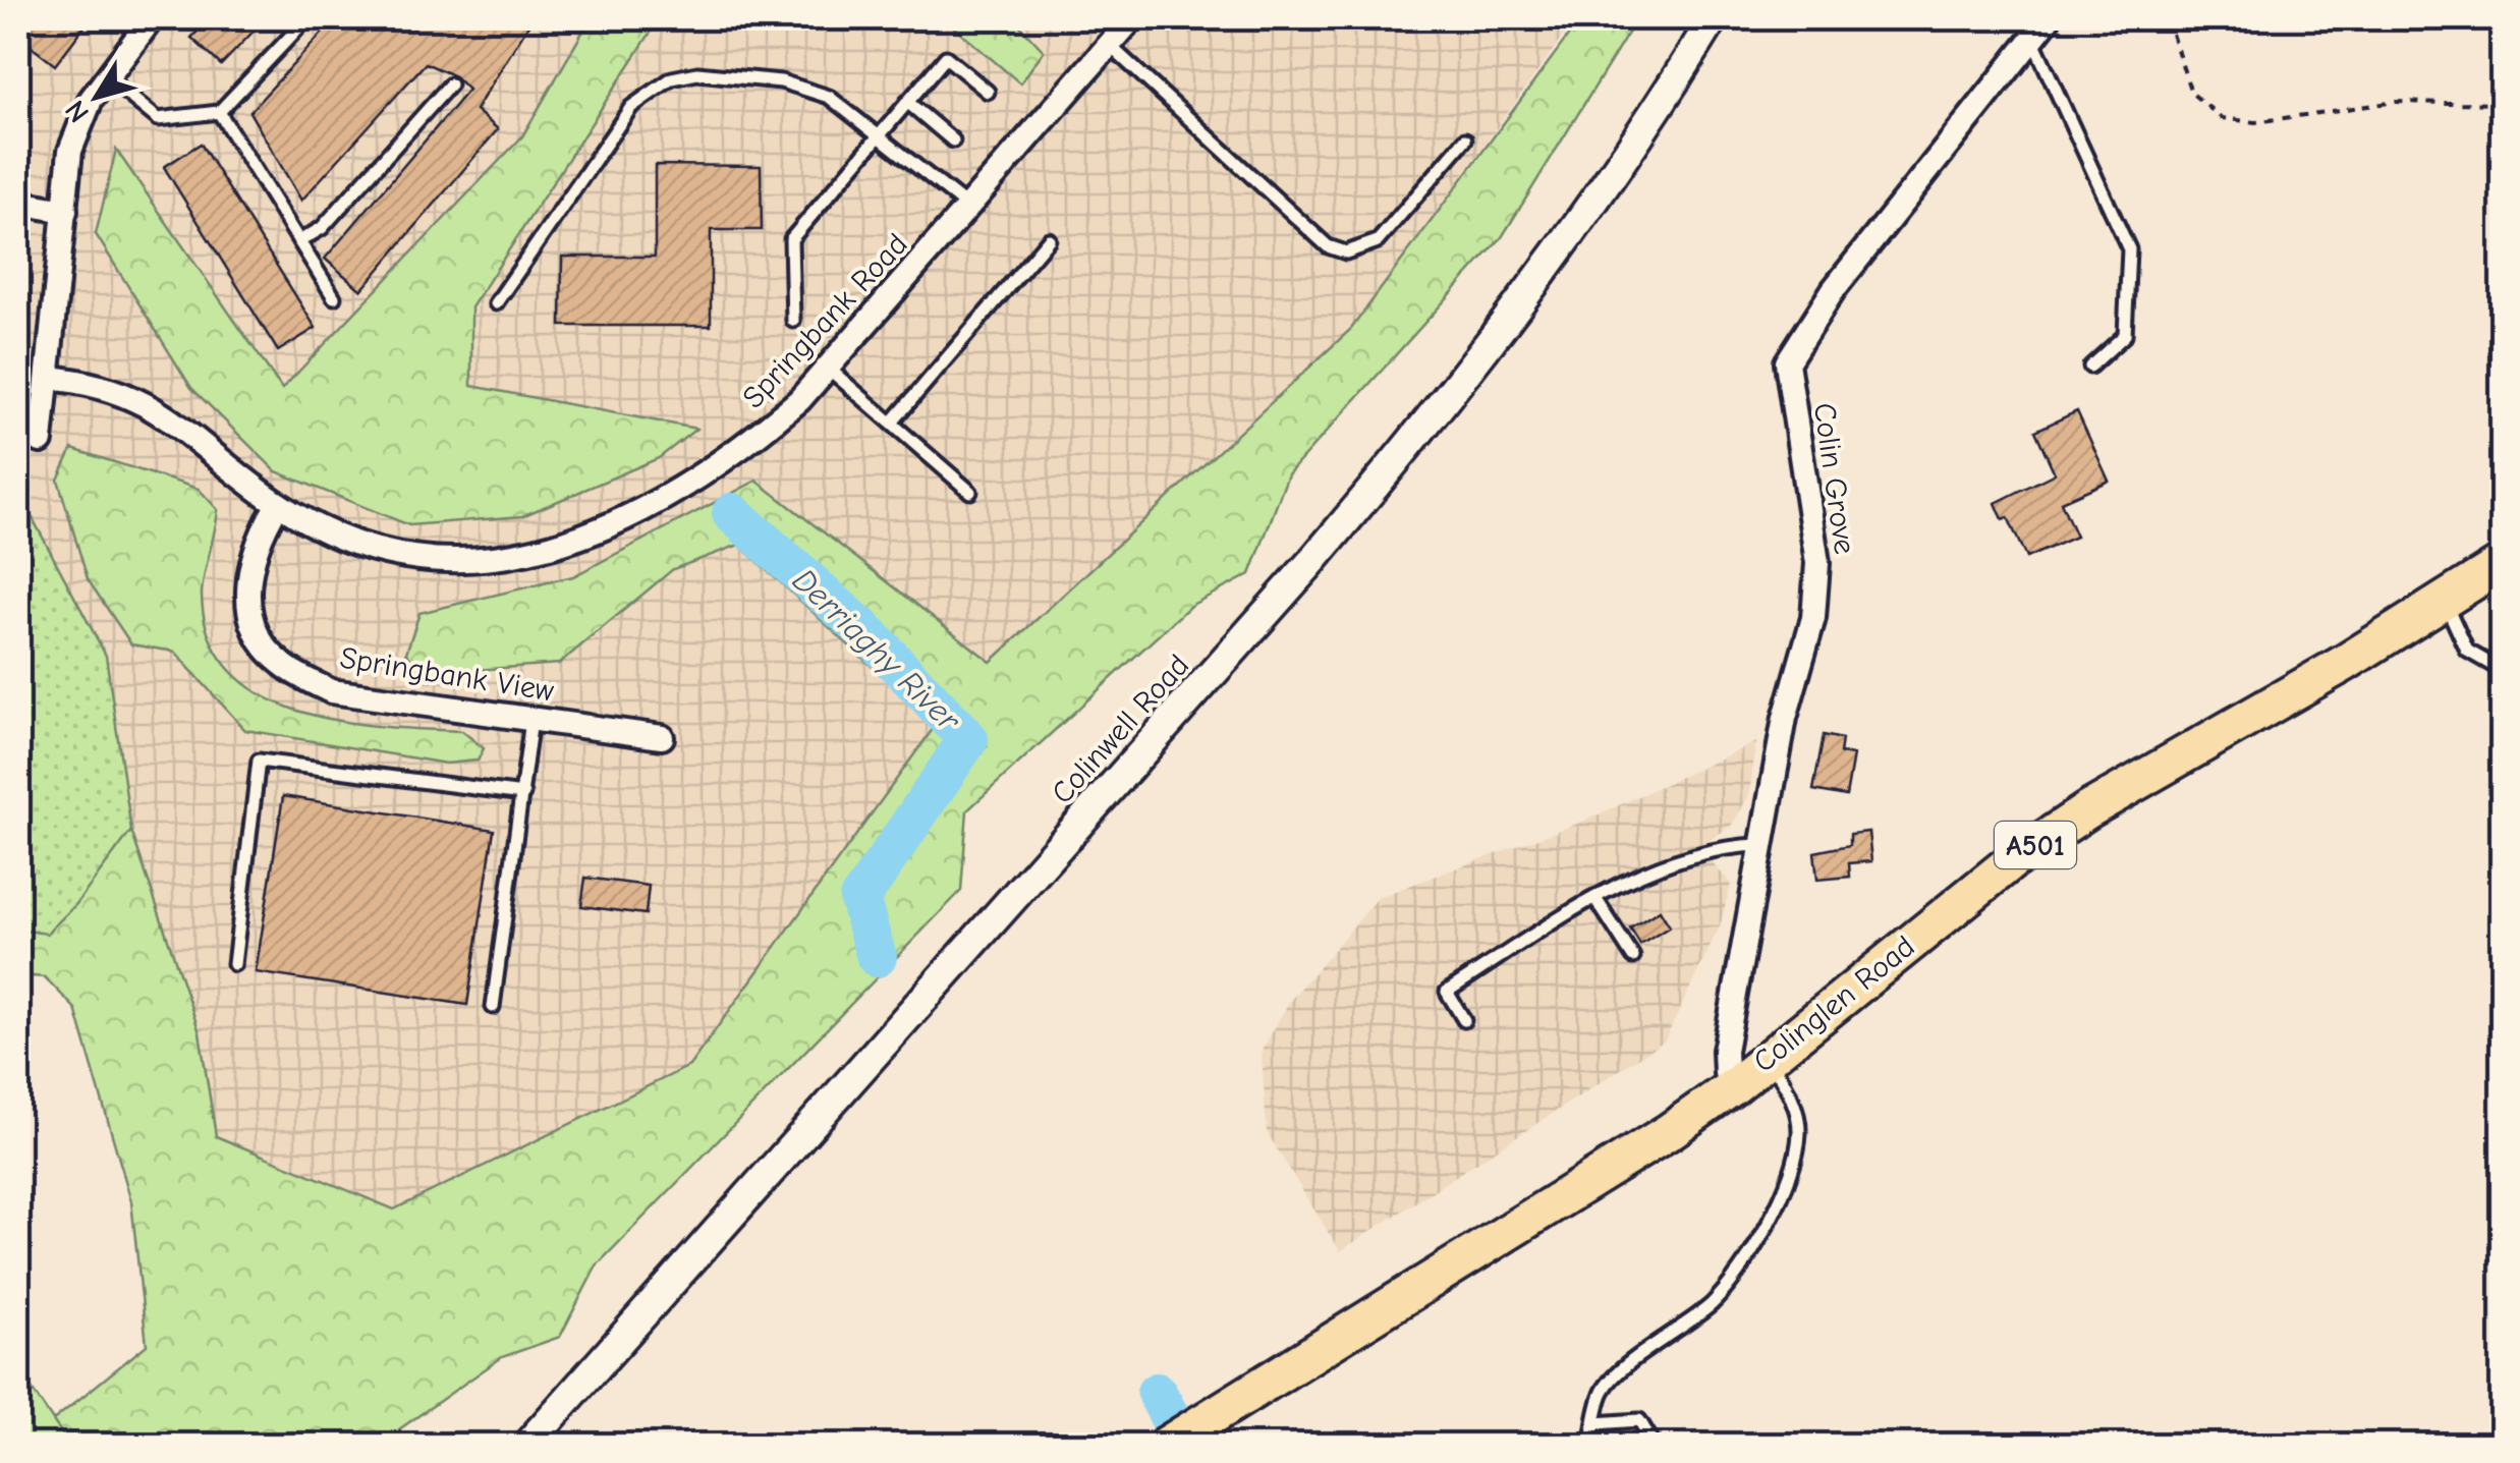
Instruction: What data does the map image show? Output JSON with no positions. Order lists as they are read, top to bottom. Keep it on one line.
{"streets":{"main road":["A501","Colinglen Road"],"street":["Springbank Road","Colin Grove","Springbank View","Colinwell Road"]},"crossings":[["Springbank Road","Springbank View"],["Colin Grove","Colinglen Road"]],"water":["Derriaghy River"],"north":"bottom left"}
